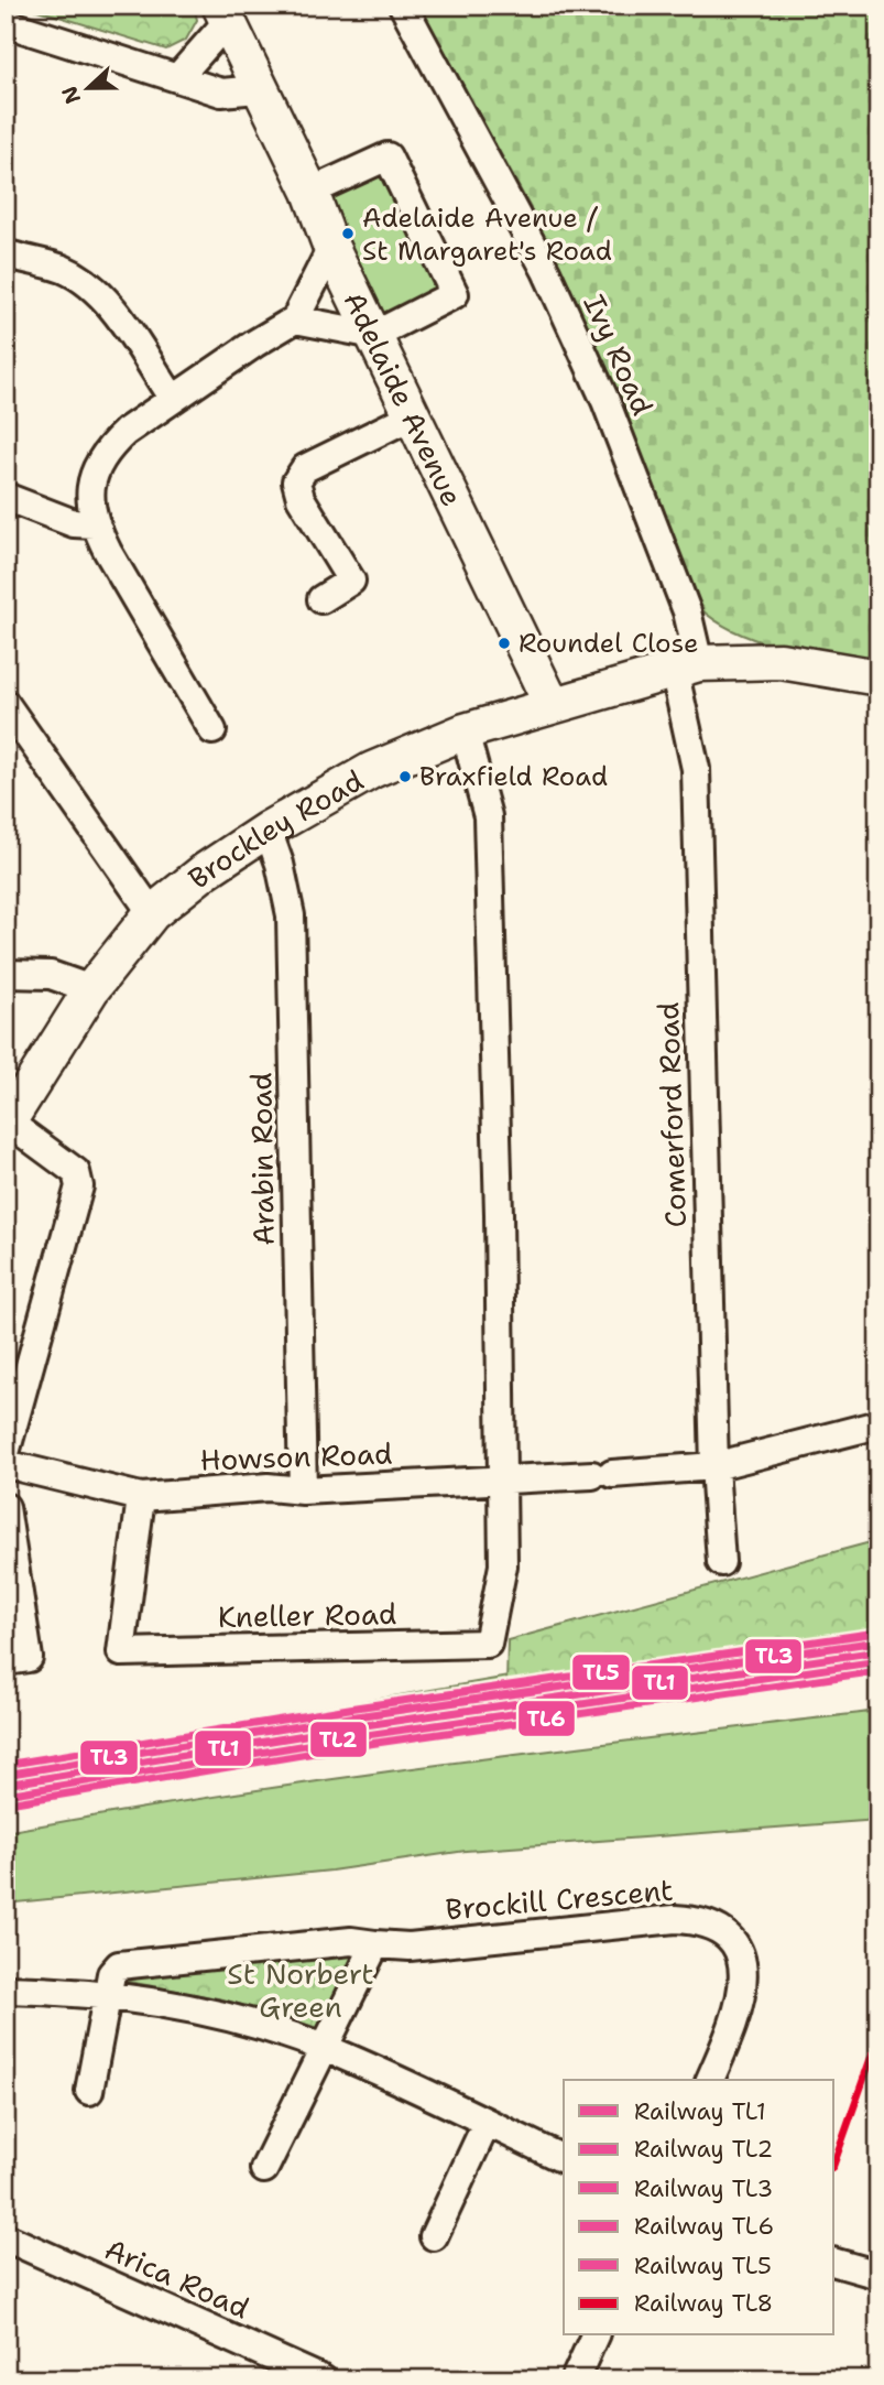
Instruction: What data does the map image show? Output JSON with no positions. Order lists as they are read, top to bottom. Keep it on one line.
{"streets":{"main road":["Adelaide Avenue","Brockley Road"],"street":["Ivy Road","Comerford Road","Arabin Road","Howson Road","Kneller Road","Brockill Crescent","Arica Road"]},"crossings":[["Ivy Road","Brockley Road"],["Ivy Road","Comerford Road"],["Adelaide Avenue","Brockley Road"],["Brockley Road","Comerford Road"],["Brockley Road","Arabin Road"],["Comerford Road","Howson Road"],["Arabin Road","Howson Road"],["Howson Road","Kneller Road"]],"parks":["St Norbert Green"],"places":["Adelaide Avenue / St Margaret's Road","Roundel Close","Braxfield Road"],"lines":["rail line TL5","rail line TL3","rail line TL1","rail line TL2","rail line TL6","rail line TL8"],"legend":["Railway TL1","Railway TL2","Railway TL3","Railway TL6","Railway TL5","Railway TL8"],"north":"left"}
